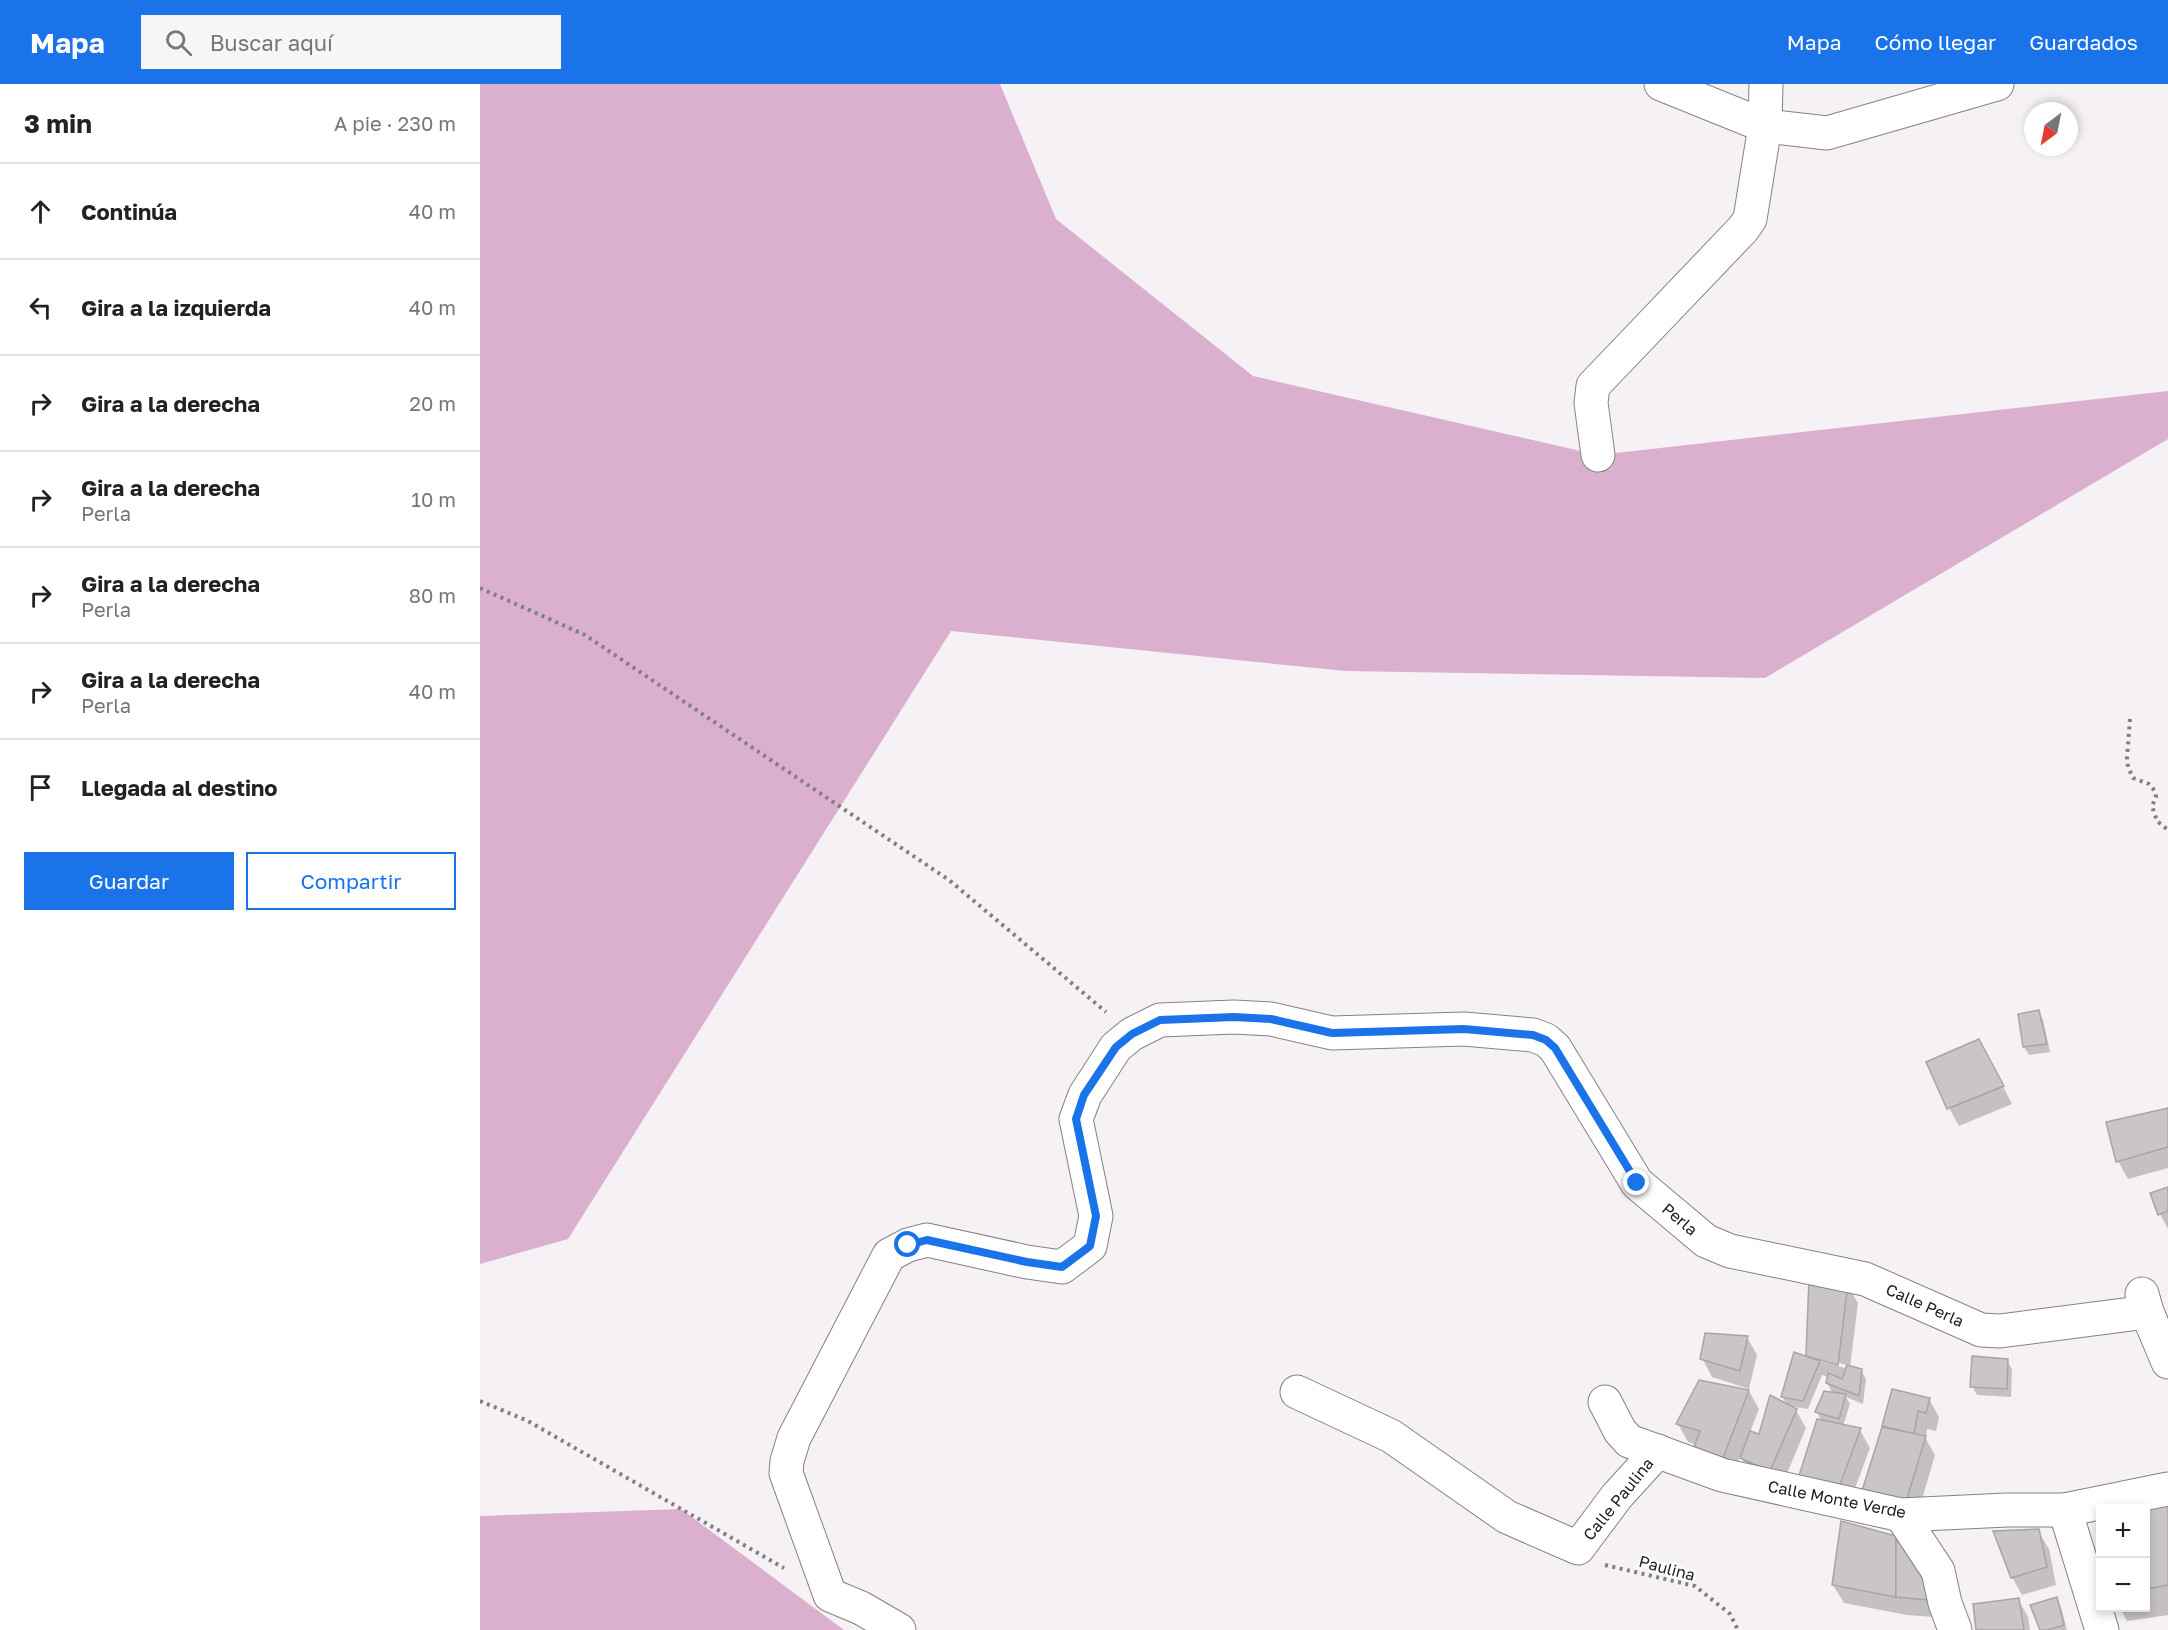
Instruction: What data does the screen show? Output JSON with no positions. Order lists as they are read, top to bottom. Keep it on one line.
{"streets":{"street":["Perla","Calle Perla","Calle Paulina","Calle Monte Verde"],"path":["Paulina"]},"crossings":[["Perla","Calle Perla"],["Calle Paulina","Calle Monte Verde"],["Calle Paulina","Paulina"]],"north":"bottom left","page":{"header":"Mapa","search":"Buscar aquí","nav":["Mapa","Cómo llegar","Guardados"],"heading":["3 min","A pie · 230 m"],"list":[["Continúa","40 m"],["Gira a la izquierda","40 m"],["Gira a la derecha","20 m"],["Gira a la derecha","Perla","10 m"],["Gira a la derecha","Perla","80 m"],["Gira a la derecha","Perla","40 m"],"Llegada al destino"],"buttons":["Guardar","Compartir"],"map_buttons":["+","−"]}}
